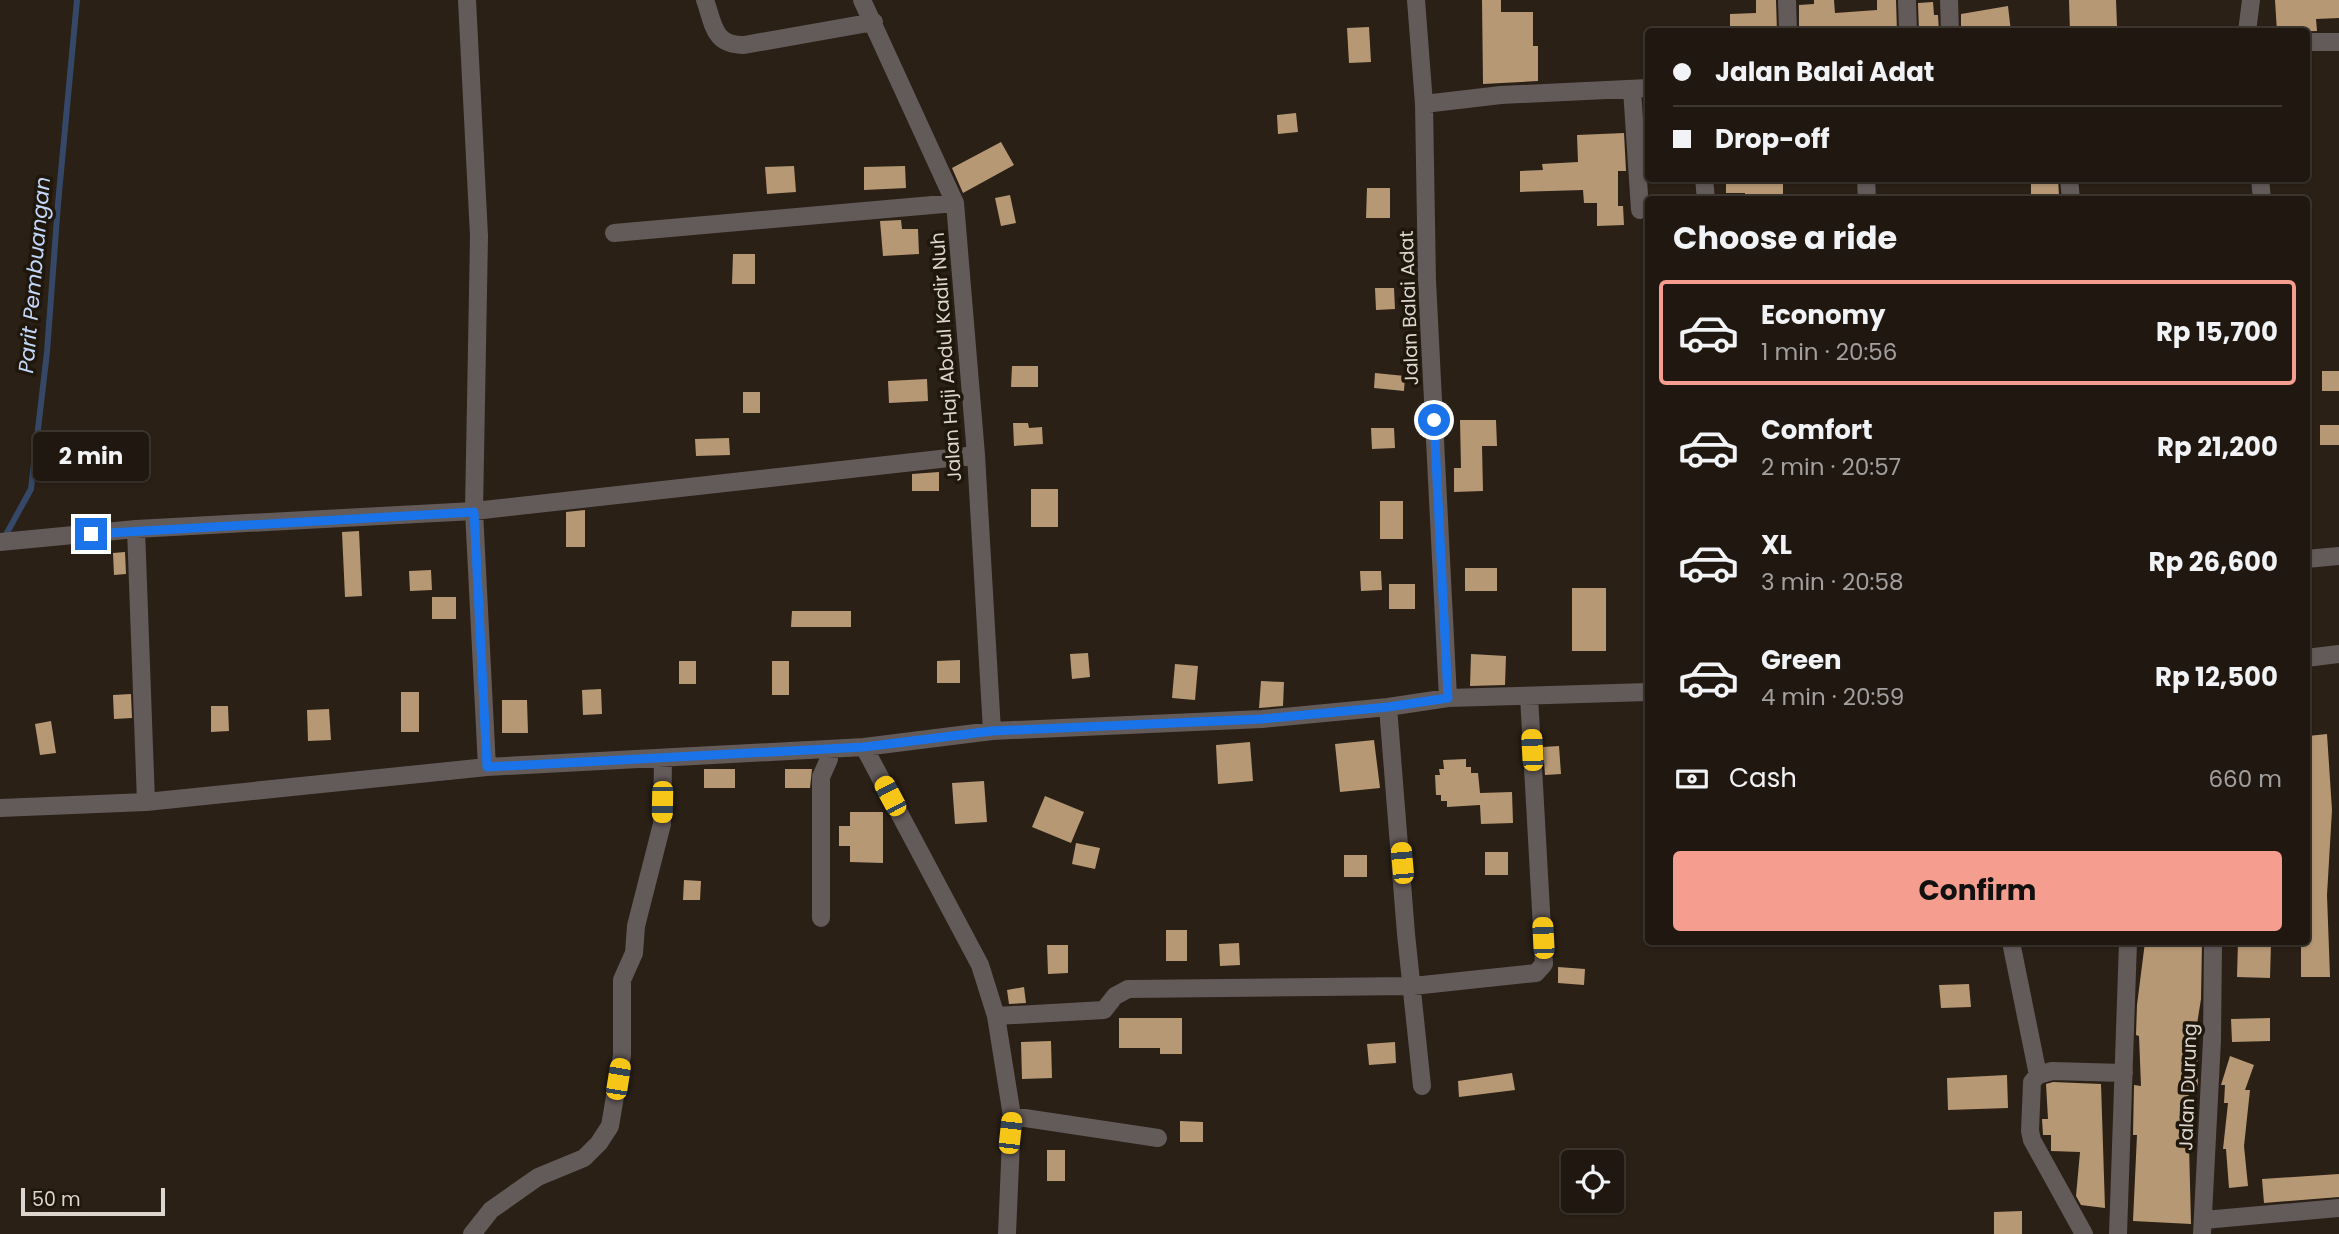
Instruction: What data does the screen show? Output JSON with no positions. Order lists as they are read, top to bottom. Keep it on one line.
{"streets":{"street":["Jalan Balai Adat","Jalan Haji Abdul Kadir Nuh","Jalan Durung"]},"water":["Parit Pembuangan"],"scale_bar":"50 m","page":{"banner":["Jalan Balai Adat","Drop-off"],"heading":"Choose a ride","list":[{"name":"Economy","note":"1 min · 20:56","value":"Rp 15,700"},{"name":"Comfort","note":"2 min · 20:57","value":"Rp 21,200"},{"name":"XL","note":"3 min · 20:58","value":"Rp 26,600"},{"name":"Green","note":"4 min · 20:59","value":"Rp 12,500"}],"bubble":"2 min","pay":["Cash","660 m"],"buttons":"Confirm","scale":"50 m"}}
